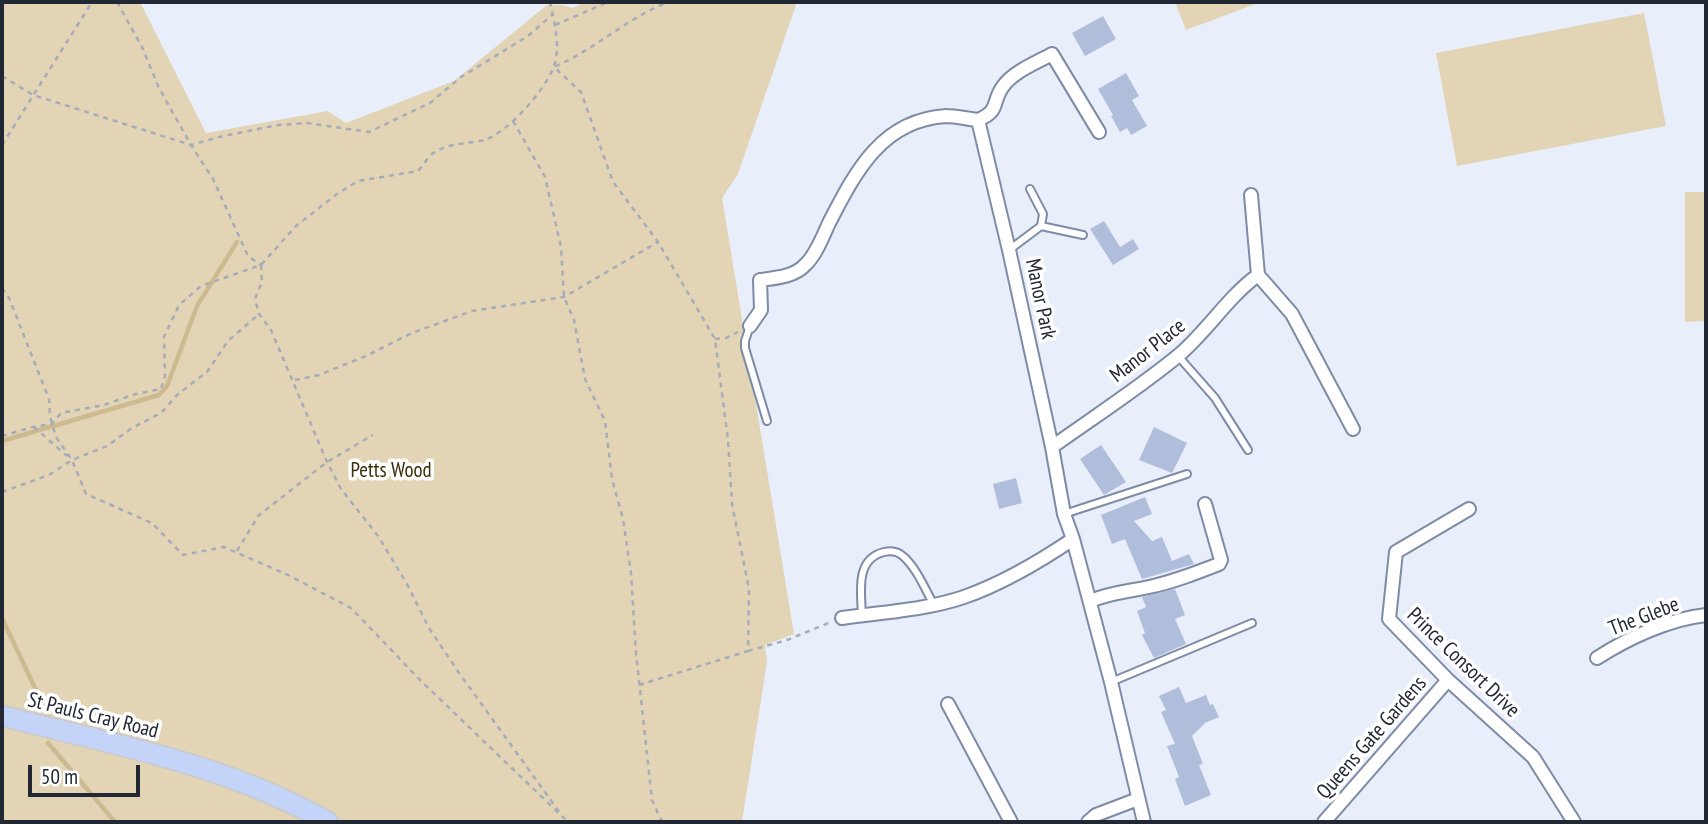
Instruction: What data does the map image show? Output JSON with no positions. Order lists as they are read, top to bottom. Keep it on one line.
{"streets":{"main road":["St Pauls Cray Road"],"street":["Manor Park","Manor Place","The Glebe","Prince Consort Drive","Queens Gate Gardens"]},"crossings":[["Manor Park","Manor Place"],["Prince Consort Drive","Queens Gate Gardens"]],"parks":["Petts Wood"],"scale_bar":"50 m"}
